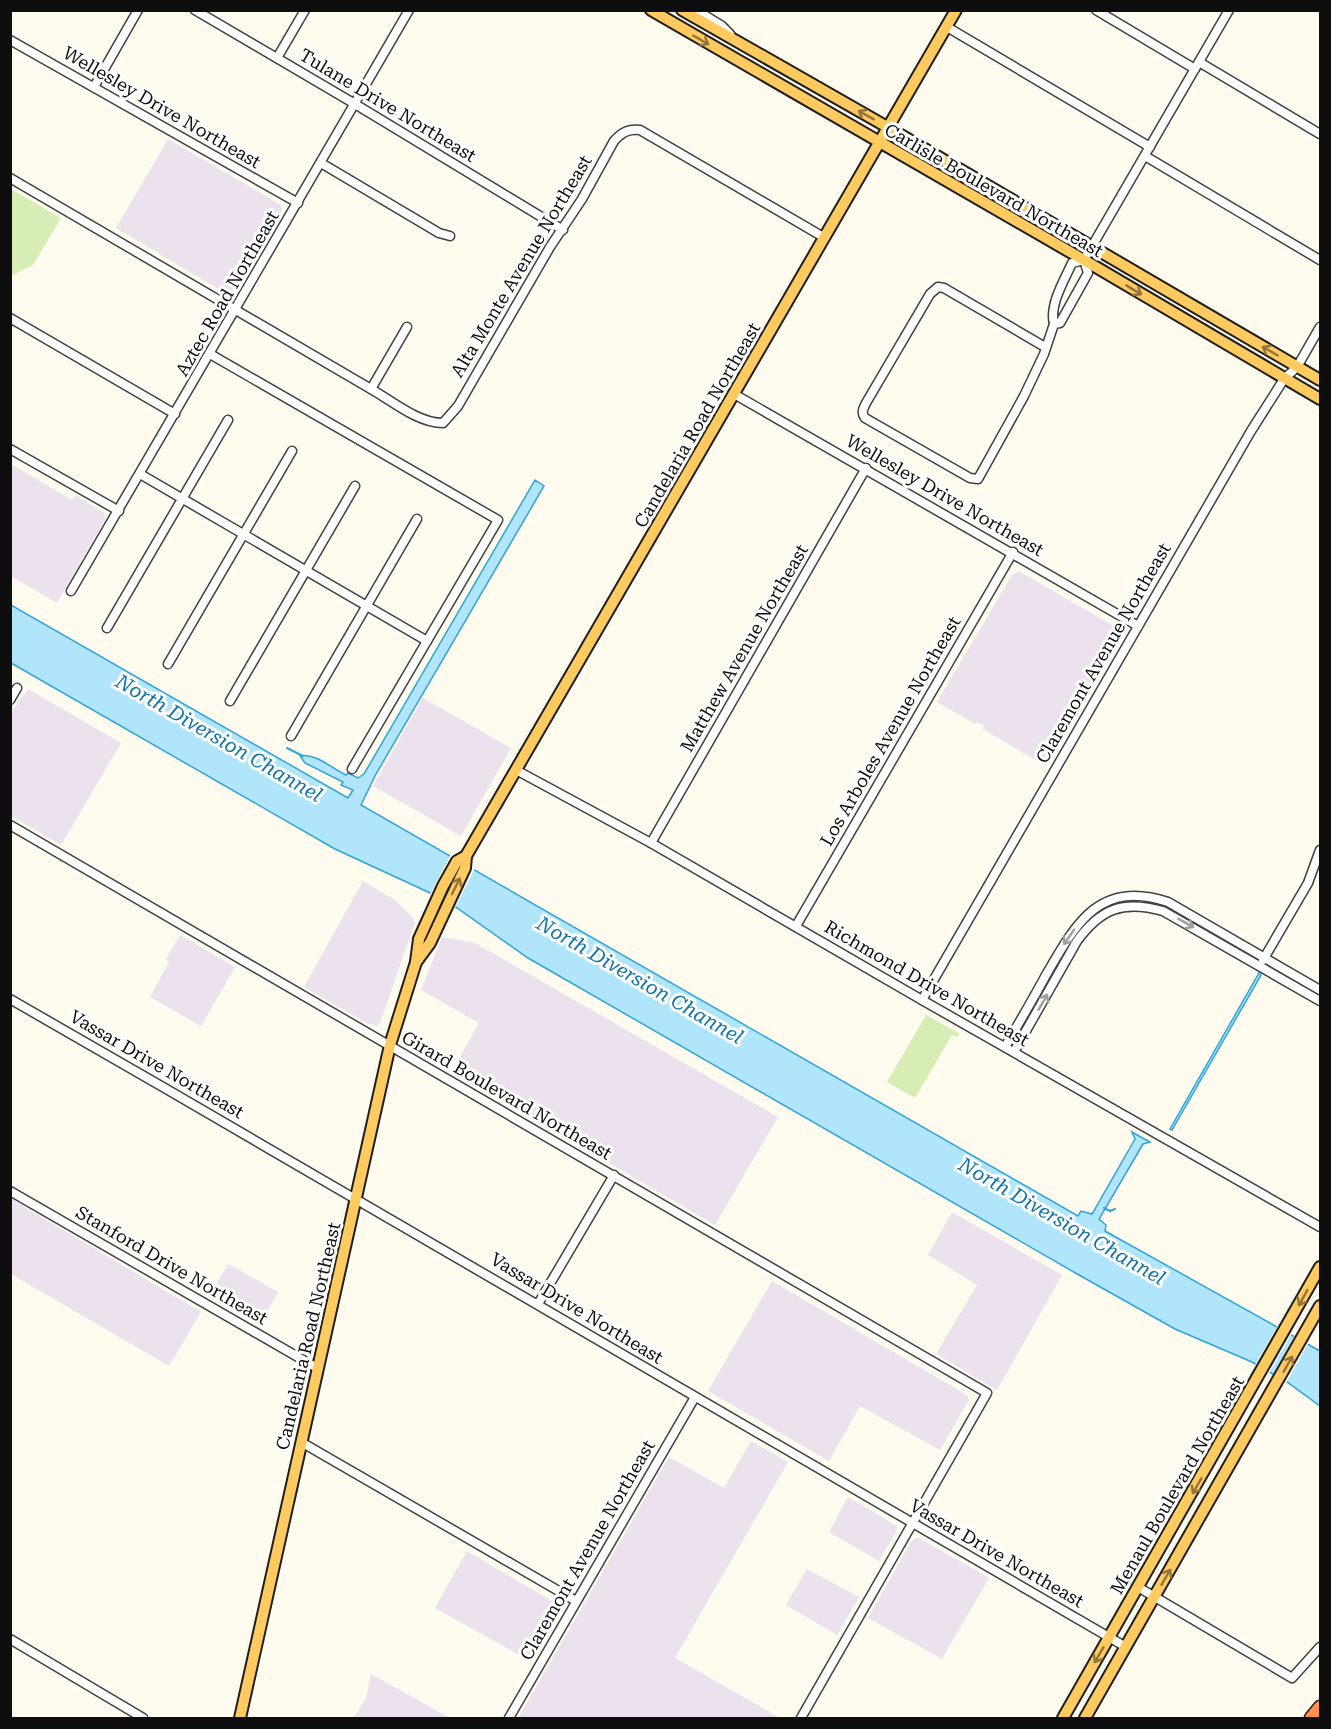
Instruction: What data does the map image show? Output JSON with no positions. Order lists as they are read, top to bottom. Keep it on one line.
{"streets":{"main road":["Carlisle Boulevard Northeast","Candelaria Road Northeast","Menaul Boulevard Northeast"],"street":["Tulane Drive Northeast","Wellesley Drive Northeast","Alta Monte Avenue Northeast","Aztec Road Northeast","Matthew Avenue Northeast","Claremont Avenue Northeast","Los Arboles Avenue Northeast","Richmond Drive Northeast","Vassar Drive Northeast","Girard Boulevard Northeast","Stanford Drive Northeast"]},"crossings":[["Tulane Drive Northeast","Alta Monte Avenue Northeast"],["Tulane Drive Northeast","Aztec Road Northeast"],["Wellesley Drive Northeast","Aztec Road Northeast"],["Wellesley Drive Northeast","Candelaria Road Northeast"],["Wellesley Drive Northeast","Matthew Avenue Northeast"],["Wellesley Drive Northeast","Claremont Avenue Northeast"],["Wellesley Drive Northeast","Los Arboles Avenue Northeast"],["Carlisle Boulevard Northeast","Candelaria Road Northeast"],["Carlisle Boulevard Northeast","Claremont Avenue Northeast"],["Alta Monte Avenue Northeast","Candelaria Road Northeast"],["Candelaria Road Northeast","Richmond Drive Northeast"],["Candelaria Road Northeast","Vassar Drive Northeast"],["Candelaria Road Northeast","Girard Boulevard Northeast"],["Candelaria Road Northeast","Stanford Drive Northeast"],["Matthew Avenue Northeast","Richmond Drive Northeast"],["Claremont Avenue Northeast","Richmond Drive Northeast"],["Claremont Avenue Northeast","Vassar Drive Northeast"],["Los Arboles Avenue Northeast","Richmond Drive Northeast"],["Vassar Drive Northeast","Girard Boulevard Northeast"],["Vassar Drive Northeast","Menaul Boulevard Northeast"]],"water":["North Diversion Channel"]}
